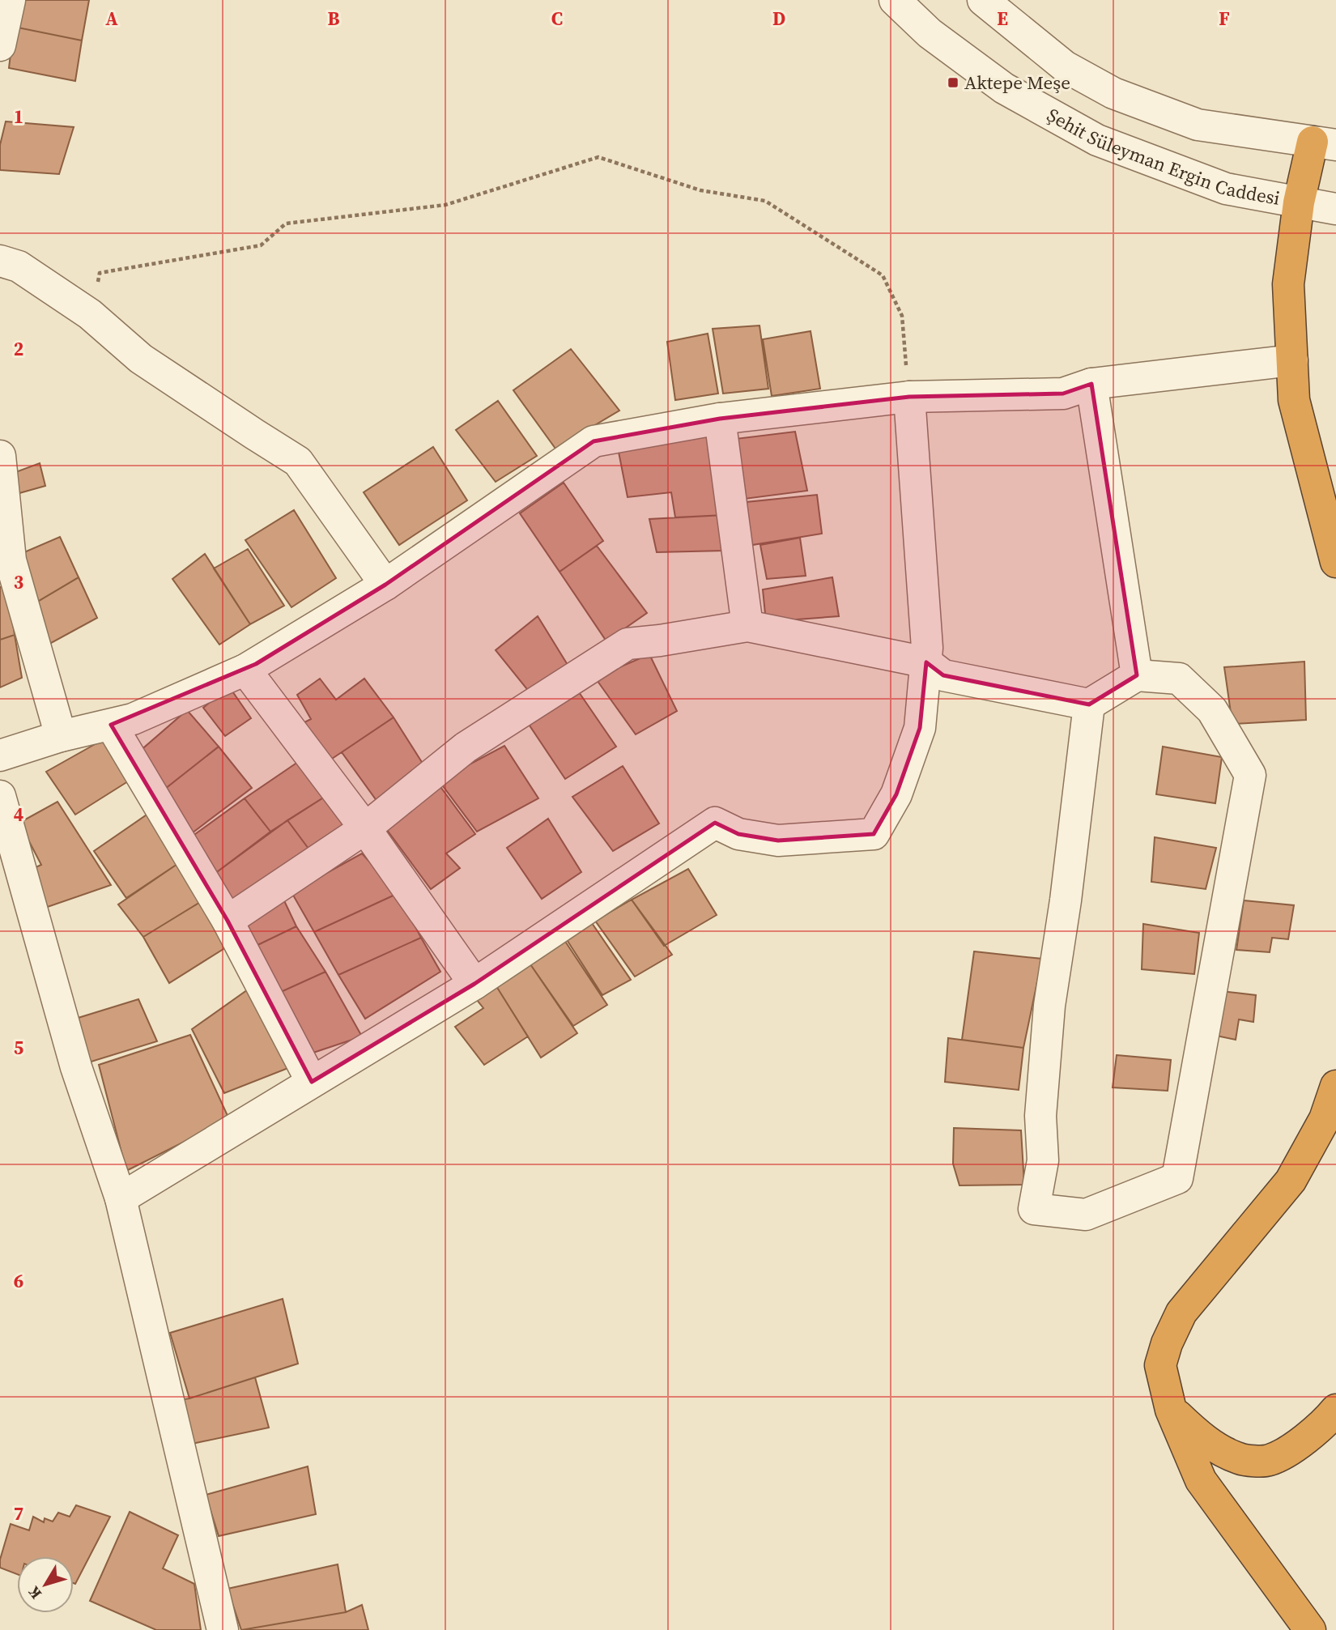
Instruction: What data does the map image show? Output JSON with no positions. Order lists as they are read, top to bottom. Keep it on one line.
{"streets":{"street":["Şehit Süleyman Ergin Caddesi"]},"places":{"transit":["Aktepe Meşe"]},"north":"bottom left","grid":{"columns":["A","B","C","D","E","F"],"rows":["1","2","3","4","5","6","7"]}}
